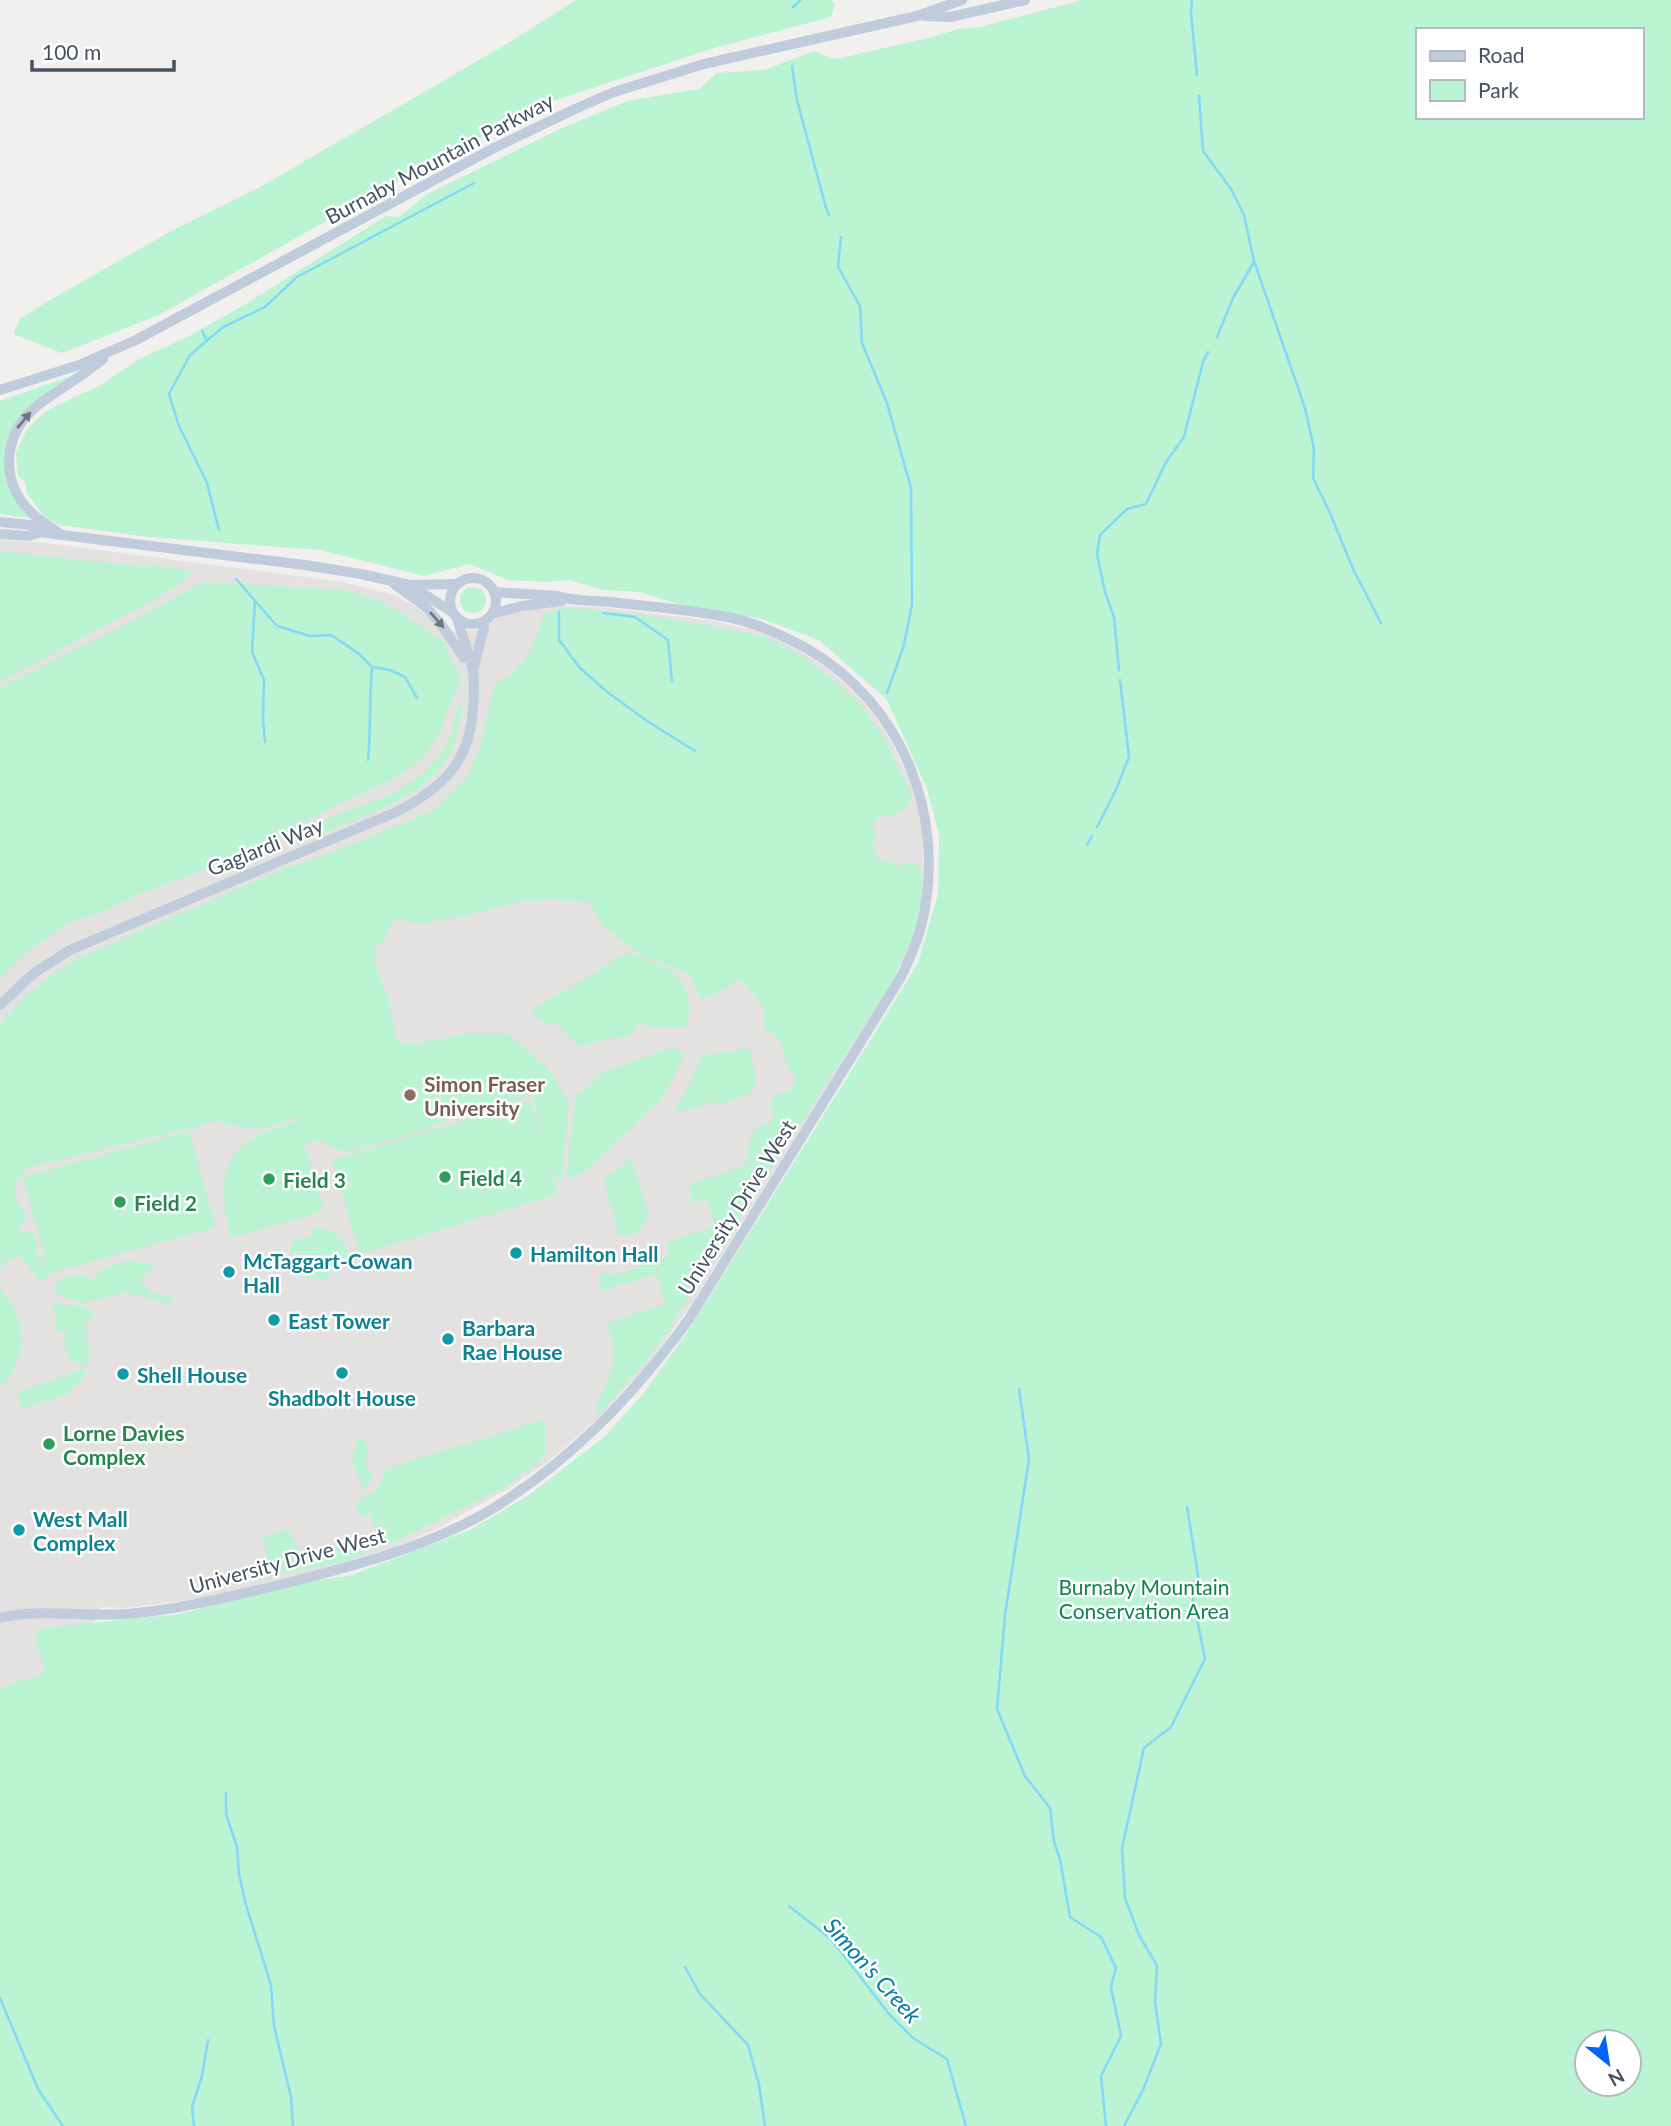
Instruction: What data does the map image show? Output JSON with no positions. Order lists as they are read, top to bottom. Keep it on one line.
{"streets":{"street":["Burnaby Mountain Parkway","Gaglardi Way","University Drive West"]},"crossings":[["Gaglardi Way","University Drive West"]],"water":["Simon's Creek"],"parks":["Burnaby Mountain Conservation Area"],"places":["Simon Fraser University","Field 4","Field 3","Field 2","Hamilton Hall","McTaggart-Cowan Hall","East Tower","Barbara Rae House","Shadbolt House","Shell House","Lorne Davies Complex","West Mall Complex"],"legend":["Road","Park"],"scale_bar":"100 m","north":"bottom right"}
